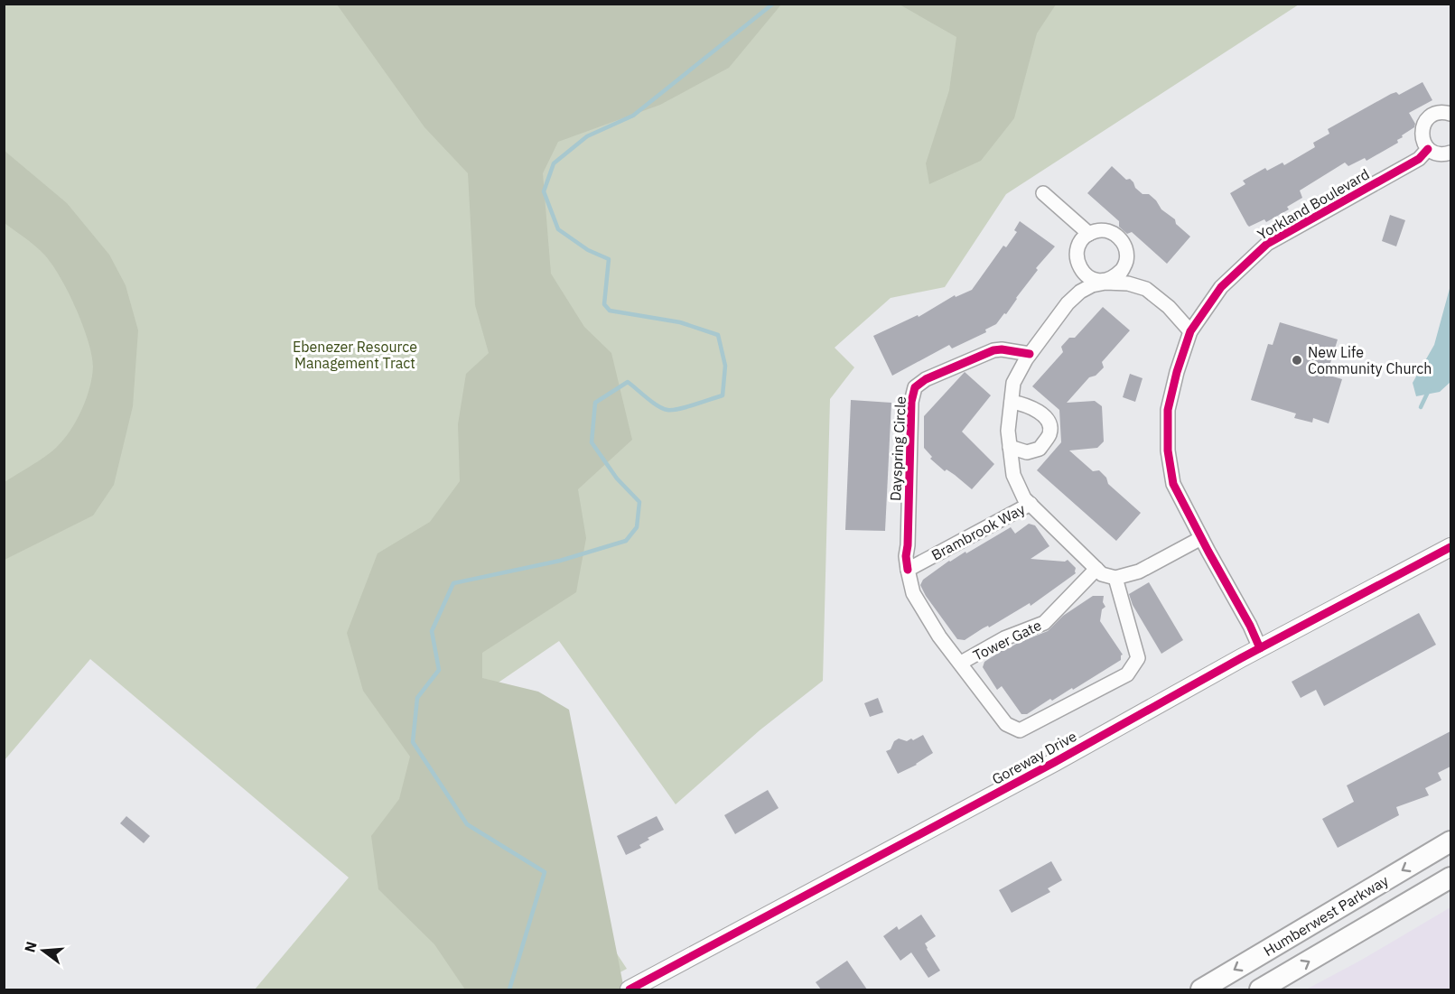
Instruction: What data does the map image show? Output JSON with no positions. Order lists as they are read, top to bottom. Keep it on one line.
{"streets":{"main road":["Humberwest Parkway"],"street":["Yorkland Boulevard","Dayspring Circle","Brambrook Way","Tower Gate","Goreway Drive"]},"crossings":[["Yorkland Boulevard","Goreway Drive"],["Dayspring Circle","Brambrook Way"]],"parks":["Ebenezer Resource Management Tract"],"places":["New Life Community Church"],"north":"left"}
